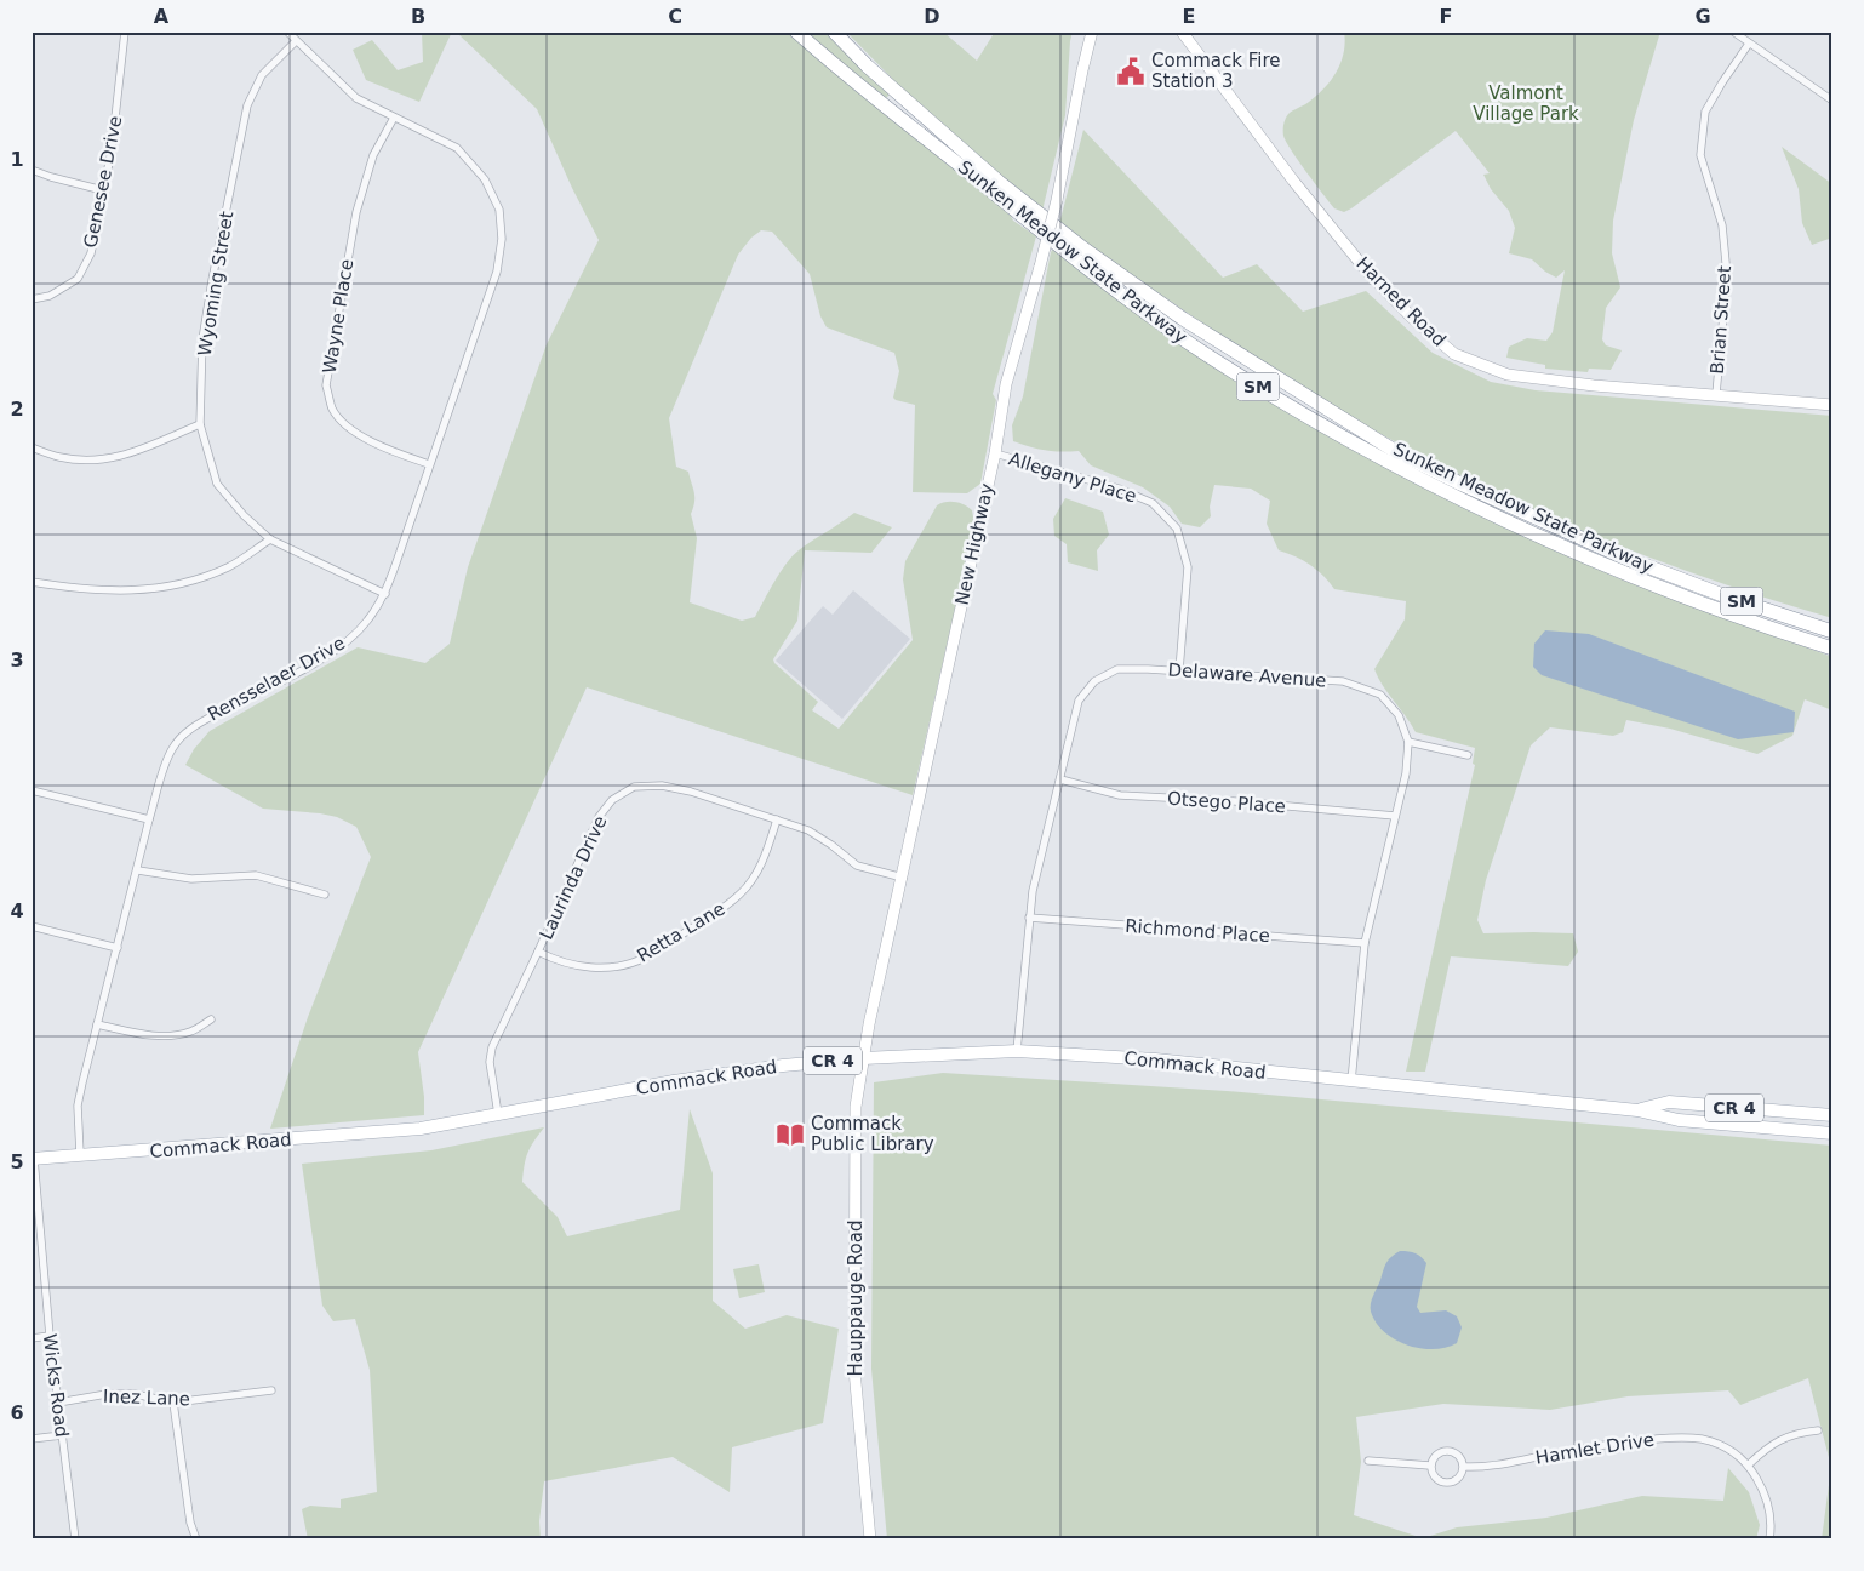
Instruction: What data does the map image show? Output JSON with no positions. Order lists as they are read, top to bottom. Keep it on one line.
{"streets":{"highway":["Sunken Meadow State Parkway","SM"],"main road":["CR 4","Commack Road"],"street":["Genesee Drive","Wyoming Street","Harned Road","Wayne Place","Brian Street","Allegany Place","New Highway","Delaware Avenue","Rensselaer Drive","Otsego Place","Laurinda Drive","Richmond Place","Retta Lane","Hauppauge Road","Wicks Road","Inez Lane","Hamlet Drive"]},"crossings":[["Wyoming Street","Rensselaer Drive"],["Harned Road","Brian Street"],["Wayne Place","Rensselaer Drive"],["Allegany Place","New Highway"],["Allegany Place","Delaware Avenue"],["New Highway","Laurinda Drive"],["New Highway","Commack Road"],["New Highway","Hauppauge Road"],["Delaware Avenue","Otsego Place"],["Delaware Avenue","Richmond Place"],["Delaware Avenue","Commack Road"],["Rensselaer Drive","Commack Road"],["Laurinda Drive","Retta Lane"],["Laurinda Drive","Commack Road"],["Commack Road","Hauppauge Road"],["Commack Road","Wicks Road"],["Wicks Road","Inez Lane"]],"parks":["Valmont Village Park"],"places":{"public building":["Commack Fire Station 3"],"library":["Commack Public Library"]},"grid":{"columns":["A","B","C","D","E","F","G"],"rows":["1","2","3","4","5","6"]}}
